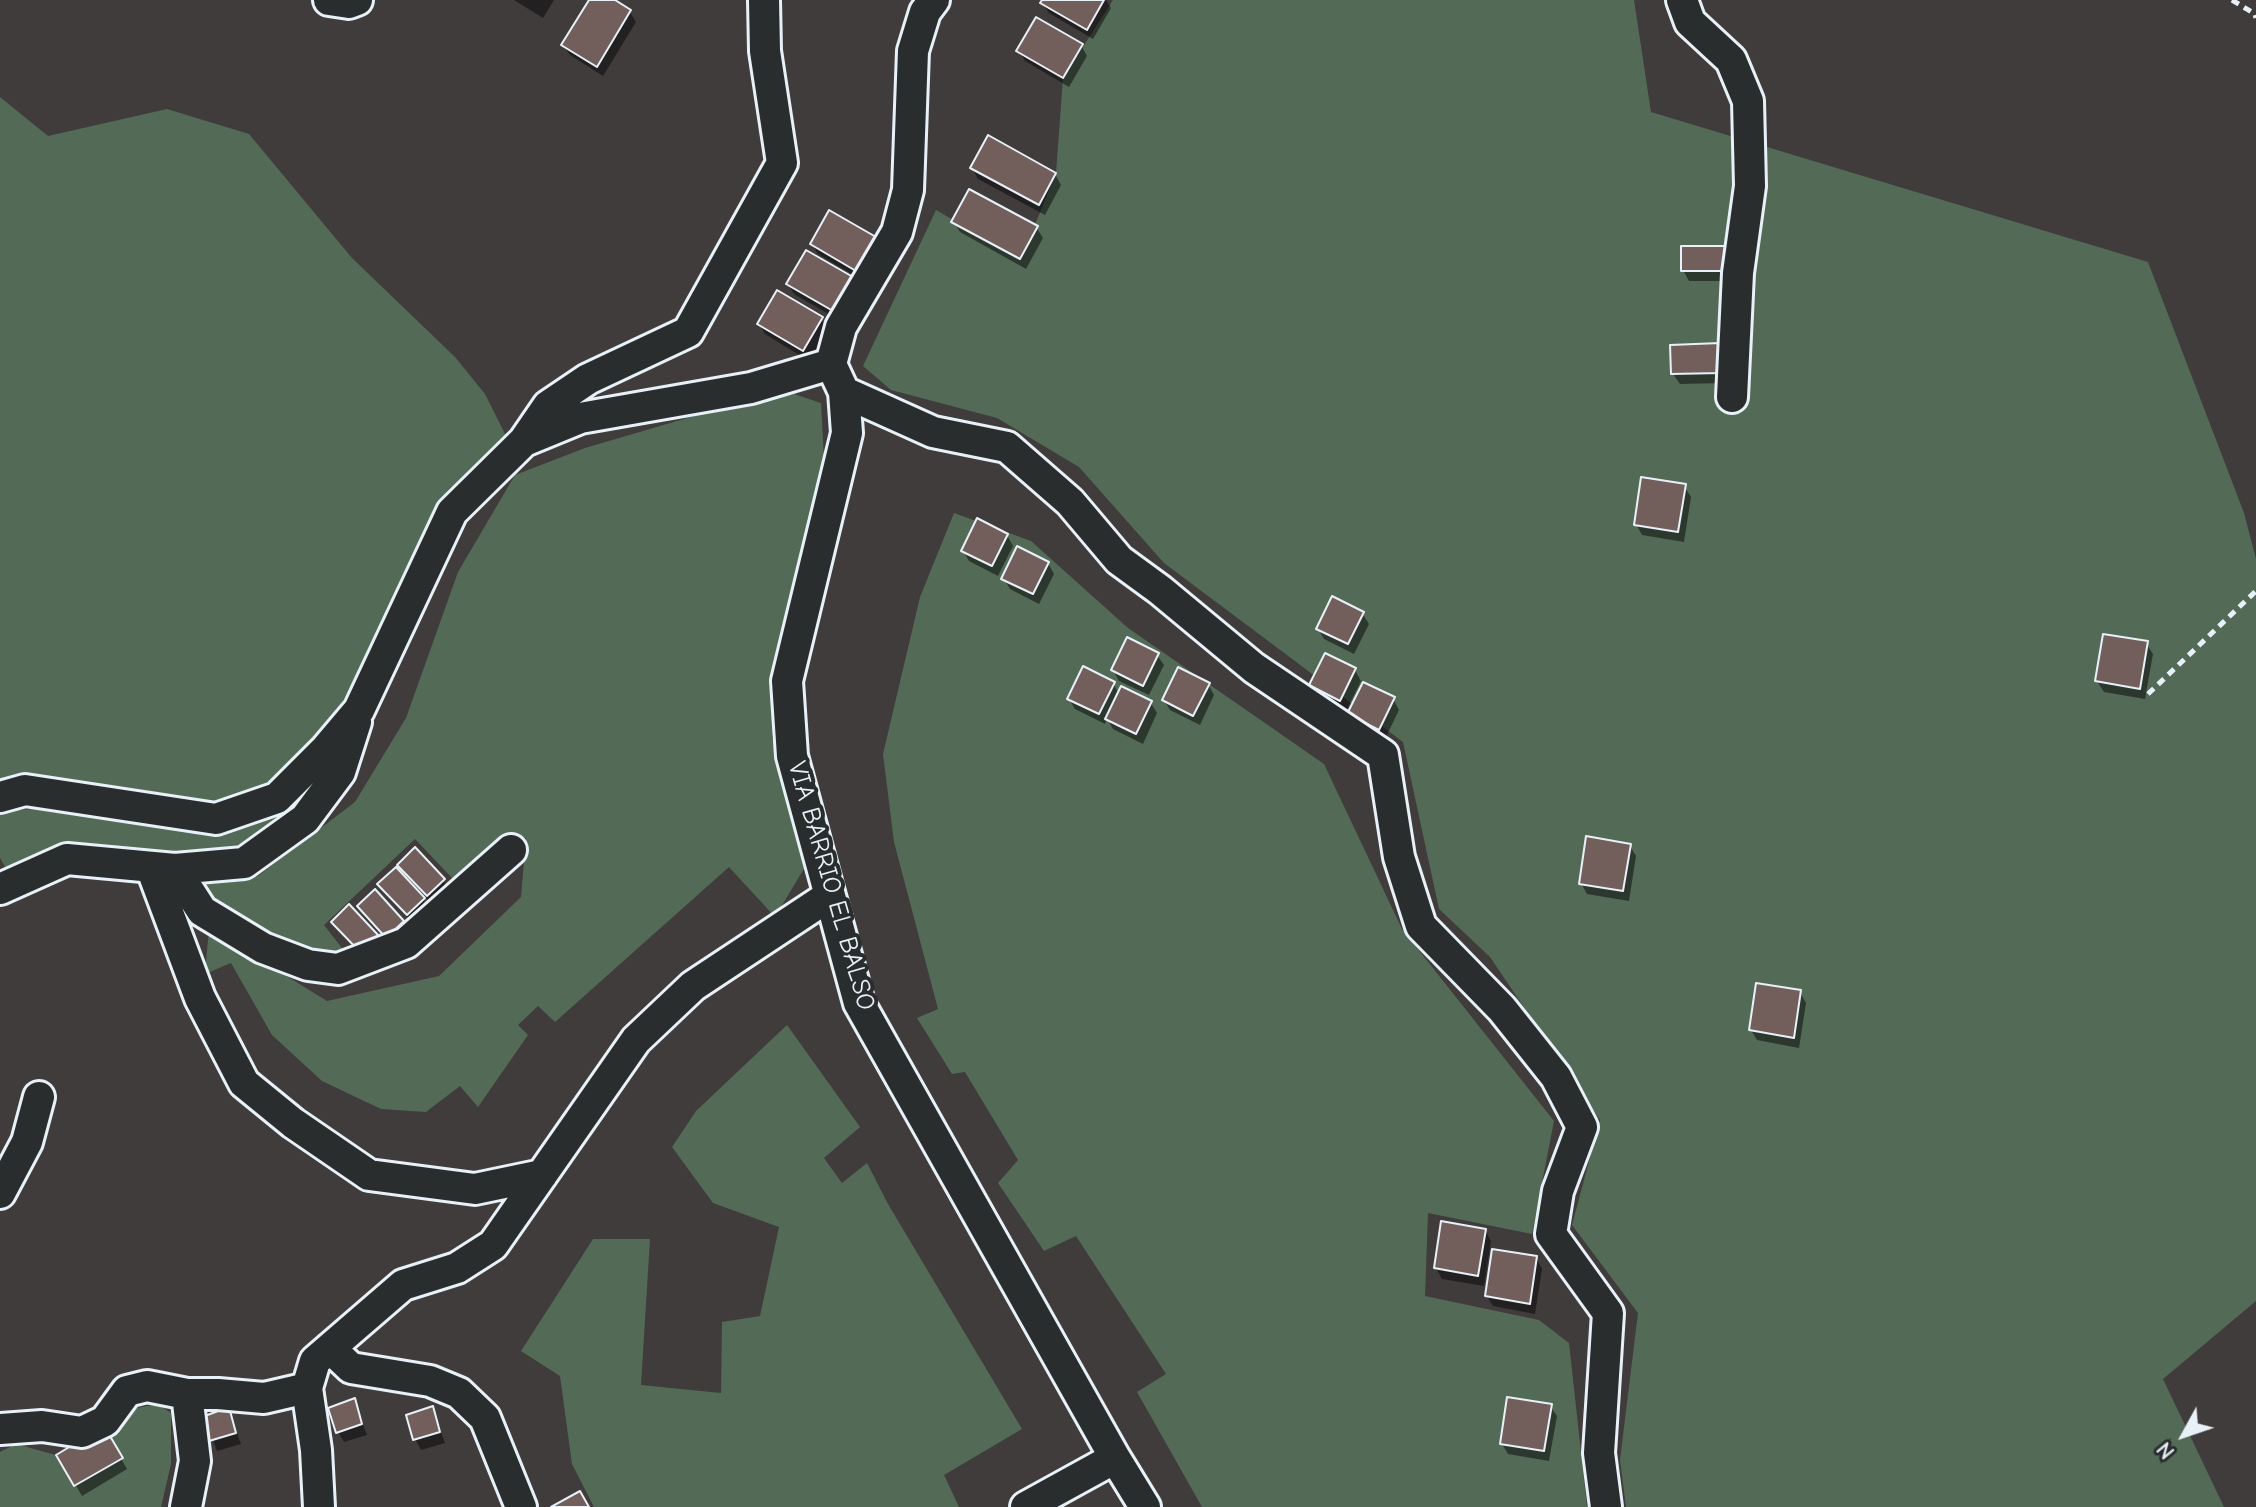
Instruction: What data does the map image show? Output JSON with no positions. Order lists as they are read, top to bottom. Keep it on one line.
{"streets":{"street":["VIA BARRIO EL BALSO"]},"north":"bottom left"}
